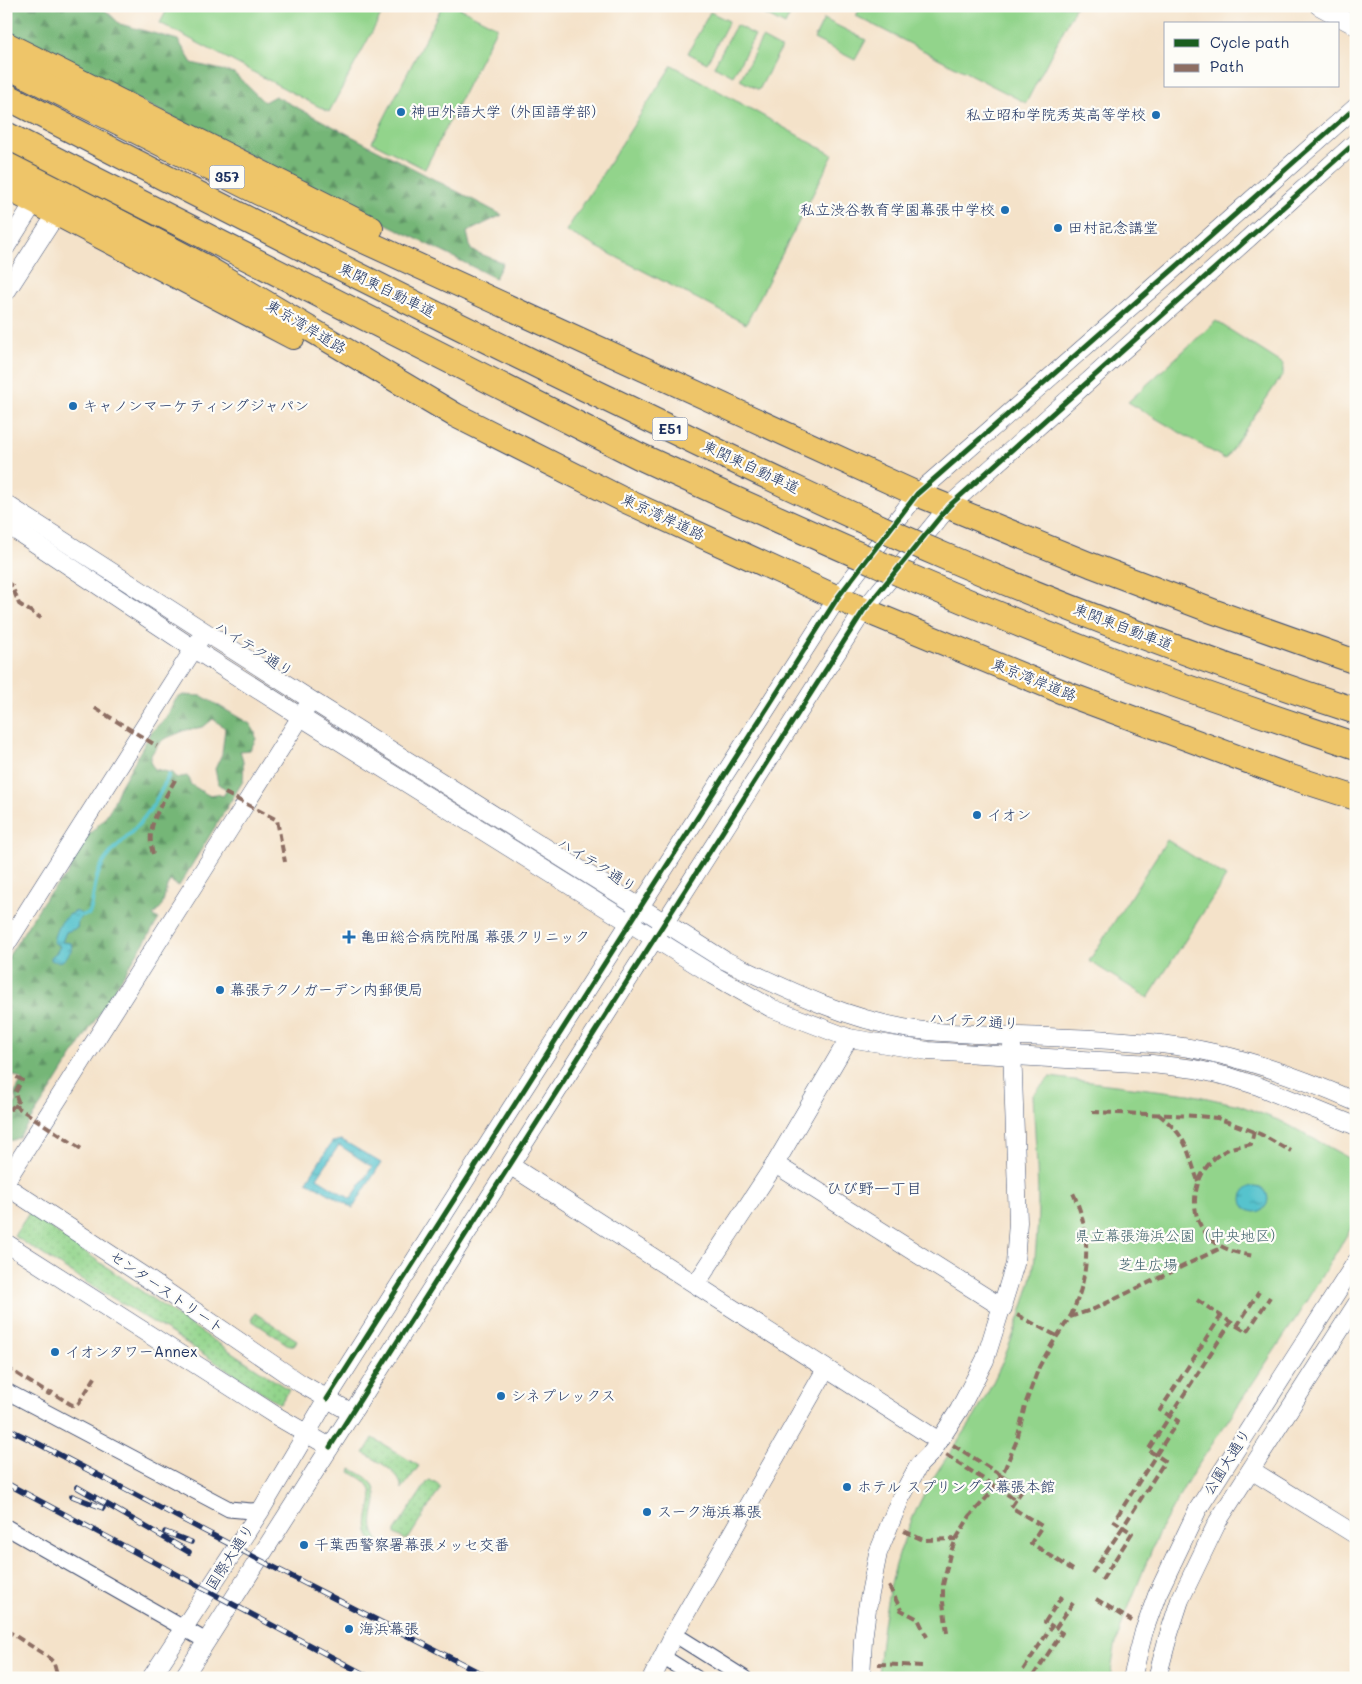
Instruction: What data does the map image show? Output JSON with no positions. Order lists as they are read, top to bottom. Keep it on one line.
{"streets":{"highway":["357","東関東自動車道","東京湾岸道路","E51"],"street":["ハイテク通り","センターストリート","公園大通り","国際大通り"]},"crossings":[["357","国際大通り"],["東京湾岸道路","国際大通り"],["ハイテク通り","国際大通り"],["センターストリート","国際大通り"]],"districts":["ひび野一丁目"],"parks":["県立幕張海浜公園（中央地区）","芝生広場"],"places":{"other":["神田外語大学（外国語学部）","私立昭和学院秀英高等学校","私立渋谷教育学園幕張中学校","田村記念講堂","キャノンマーケティングジャパン","イオン","幕張テクノガーデン内郵便局","イオンタワーAnnex","シネプレックス","ホテル スプリングス幕張本館","スーク海浜幕張","千葉西警察署幕張メッセ交番","海浜幕張"],"health":["亀田総合病院附属 幕張クリニック"]},"legend":["Cycle path","Path"]}
